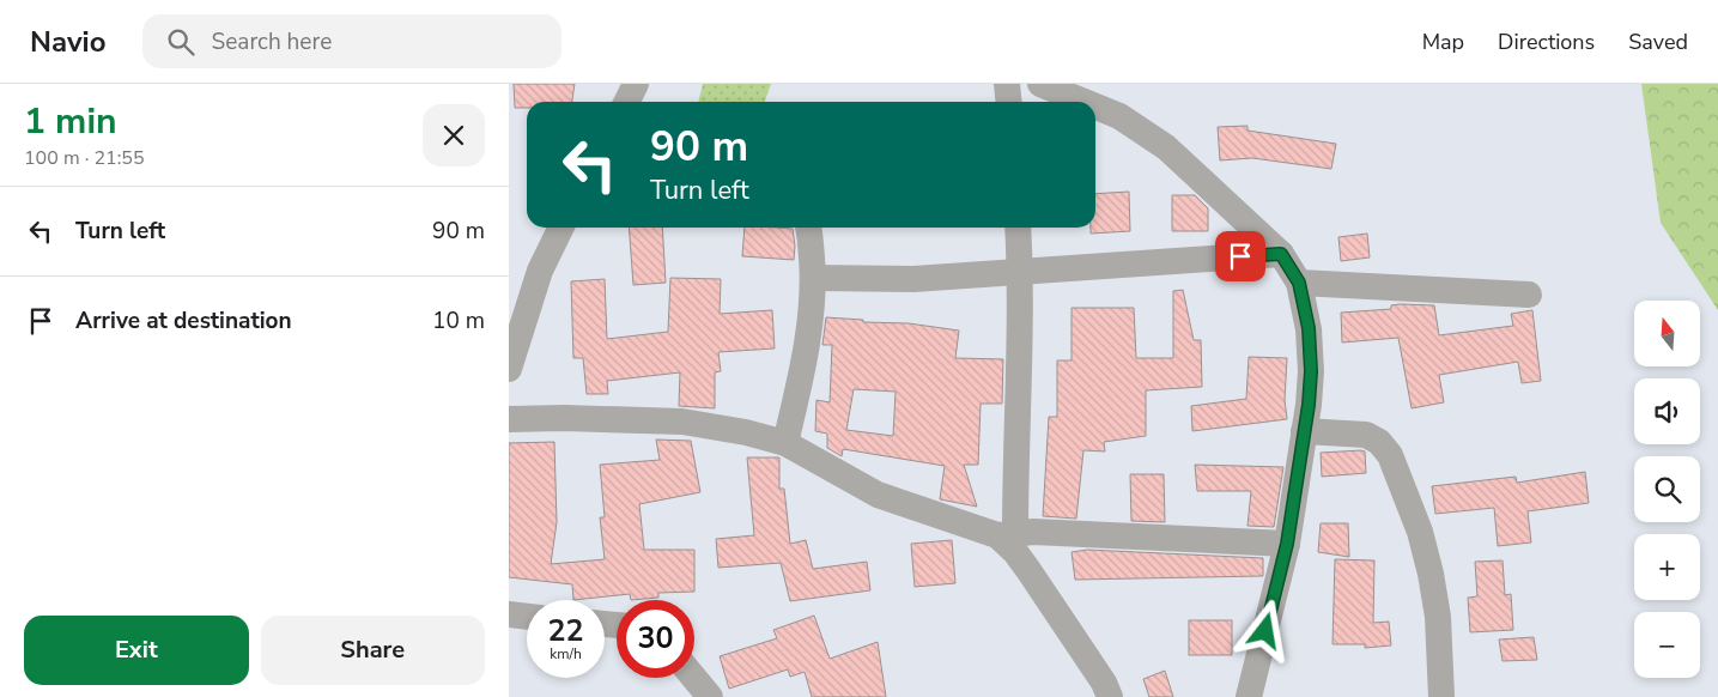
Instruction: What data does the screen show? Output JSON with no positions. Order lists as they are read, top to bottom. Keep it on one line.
{"north":"top","page":{"header":"Navio","search":"Search here","nav":["Map","Directions","Saved"],"heading":["1 min","100 m · 21:55"],"turn":["90 m","Turn left"],"list":[{"name":"Turn left","value":"90 m"},{"name":"Arrive at destination","value":"10 m"}],"map_buttons":["+","−"],"speed":"22 km/h","limit":"30","buttons":["Exit","Share"]}}
